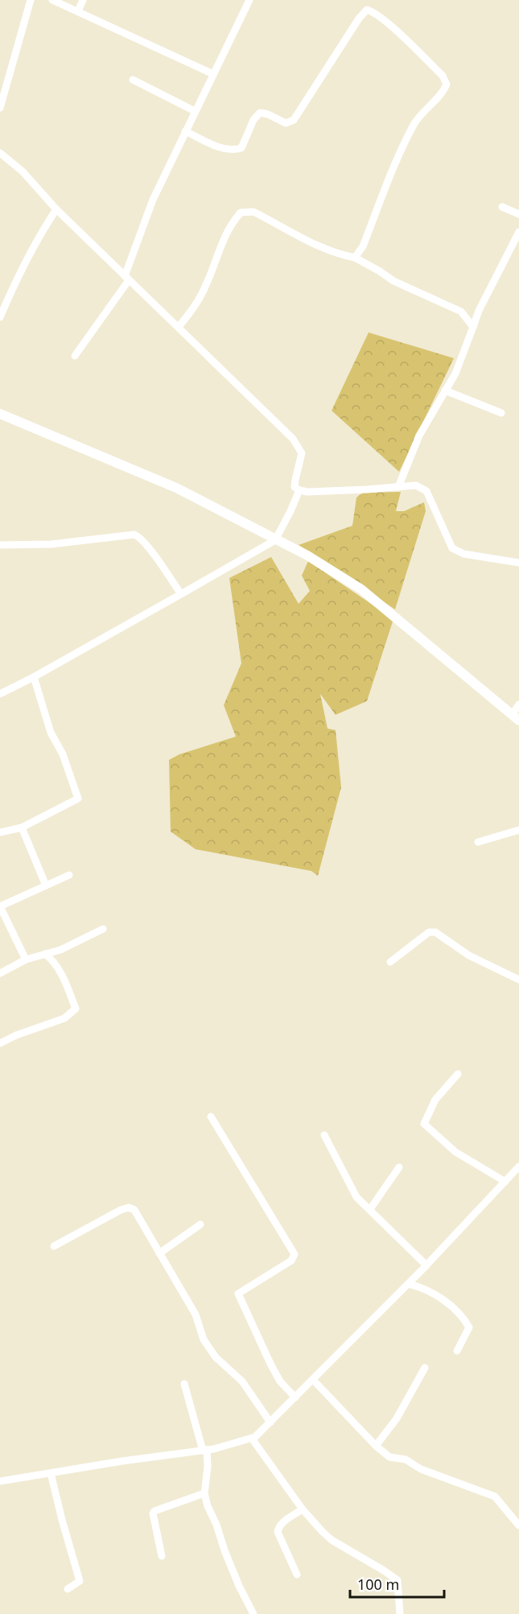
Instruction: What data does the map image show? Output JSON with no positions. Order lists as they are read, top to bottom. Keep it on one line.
{"scale_bar":"100 m"}
